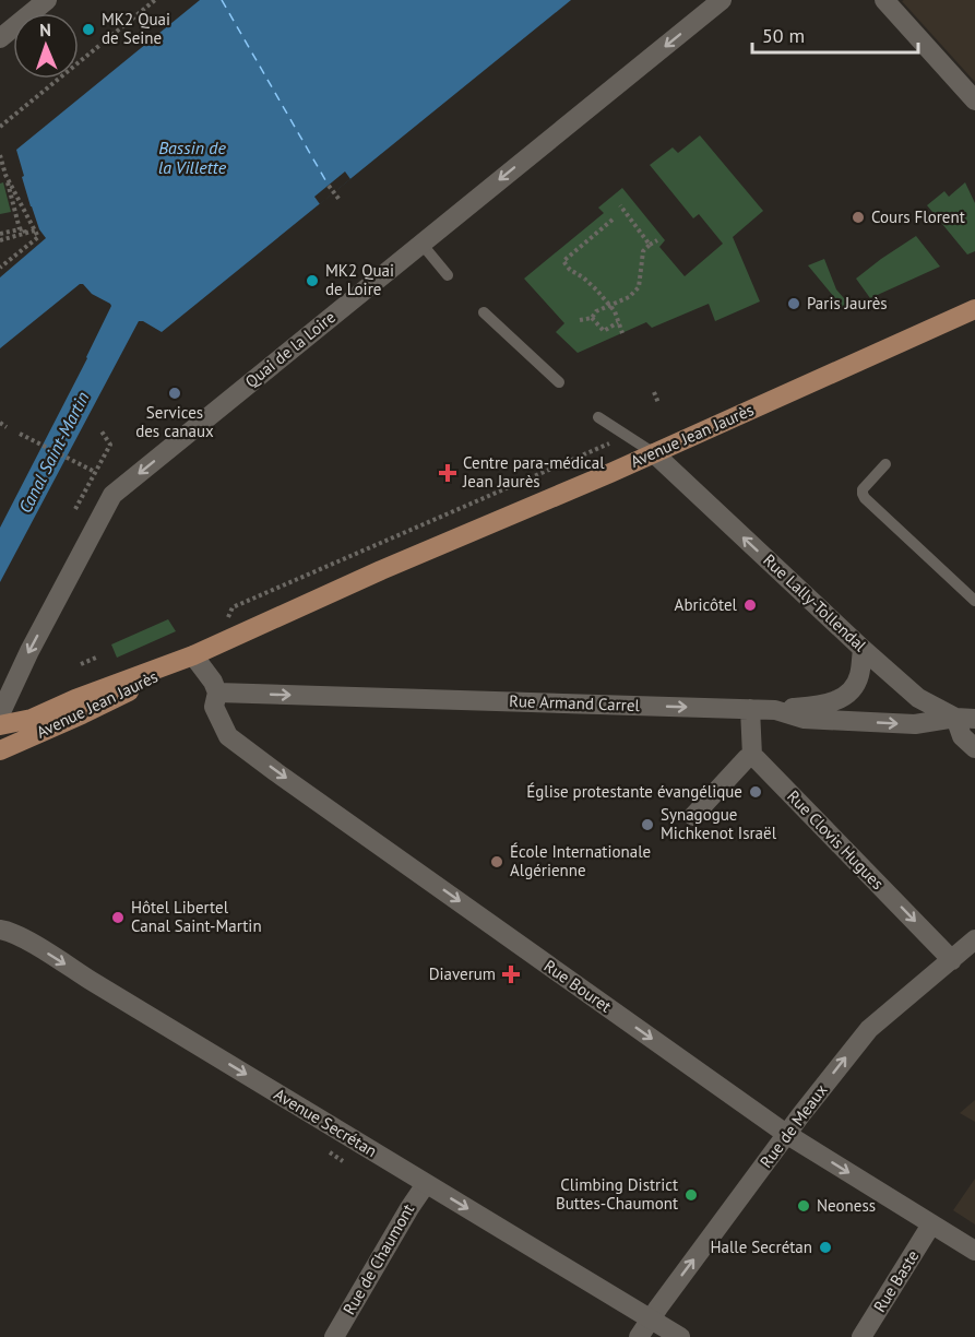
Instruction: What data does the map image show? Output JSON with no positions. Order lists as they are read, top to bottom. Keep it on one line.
{"streets":{"main road":["Avenue Jean Jaurès"],"street":["Quai de la Loire","Rue Lally-Tollendal","Rue Armand Carrel","Rue Clovis Hugues","Rue Bouret","Avenue Secrétan","Rue de Meaux","Rue de Chaumont","Rue Baste"]},"crossings":[["Avenue Jean Jaurès","Rue Lally-Tollendal"],["Rue Lally-Tollendal","Rue Armand Carrel"],["Rue Armand Carrel","Rue Bouret"],["Rue Clovis Hugues","Rue de Meaux"],["Rue Bouret","Rue de Meaux"],["Rue Bouret","Rue Baste"],["Avenue Secrétan","Rue de Meaux"],["Avenue Secrétan","Rue de Chaumont"]],"one_way":["Quai de la Loire","Rue Lally-Tollendal","Rue Armand Carrel","Rue Clovis Hugues","Rue Bouret","Avenue Secrétan","Rue de Meaux"],"water":["Bassin de la Villette","Canal Saint-Martin"],"places":{"other":["MK2 Quai de Seine","Cours Florent","MK2 Quai de Loire","Paris Jaurès","Services des canaux","Abricôtel","Église protestante évangélique","Synagogue Michkenot Israël","École Internationale Algérienne","Hôtel Libertel Canal Saint-Martin","Climbing District Buttes-Chaumont","Neoness","Halle Secrétan"],"health":["Centre para-médical Jean Jaurès","Diaverum"]},"scale_bar":"50 m","north":"top"}
